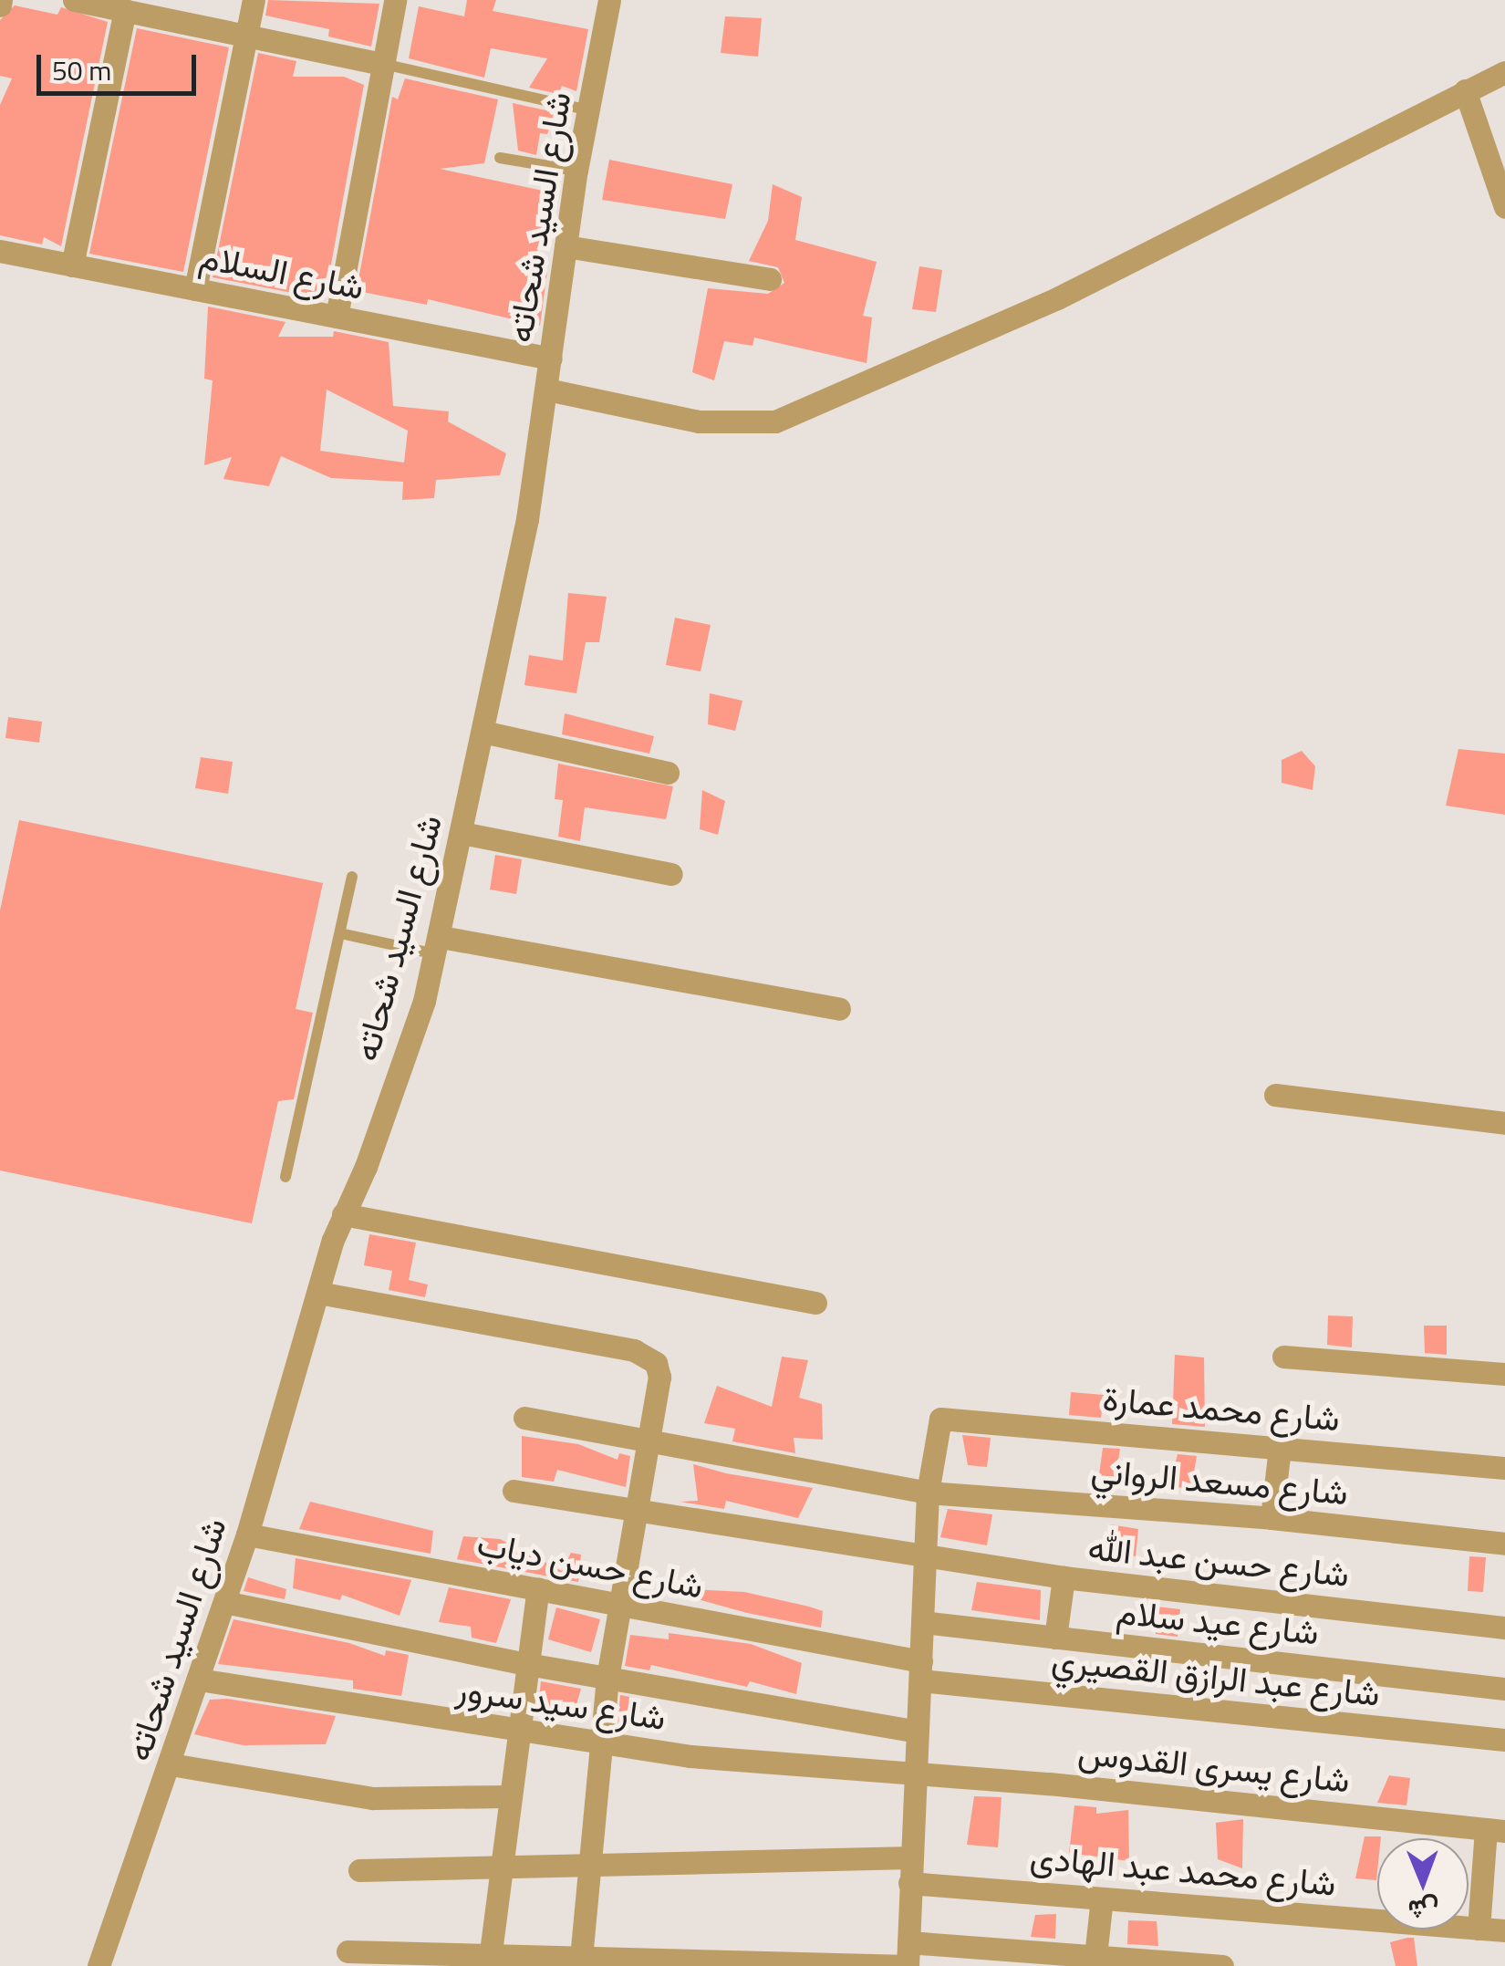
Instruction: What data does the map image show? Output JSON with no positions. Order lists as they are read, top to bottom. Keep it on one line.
{"streets":{"street":["شارع السيد شحاته","شارع السلام","شارع محمد عمارة","شارع مسعد الرواني","شارع حسن عبد الله","شارع حسن دياب","شارع عيد سلام","شارع عبد الرازق القصيري","شارع سيد سرور","شارع يسرى القدوس","شارع محمد عبد الهادى"]},"crossings":[["شارع السيد شحاته","شارع السلام"],["شارع السيد شحاته","شارع حسن دياب"],["شارع السيد شحاته","شارع سيد سرور"],["شارع محمد عمارة","شارع مسعد الرواني"],["شارع حسن دياب","شارع عبد الرازق القصيري"],["شارع سيد سرور","شارع يسرى القدوس"]],"scale_bar":"50 m","north":"bottom"}
